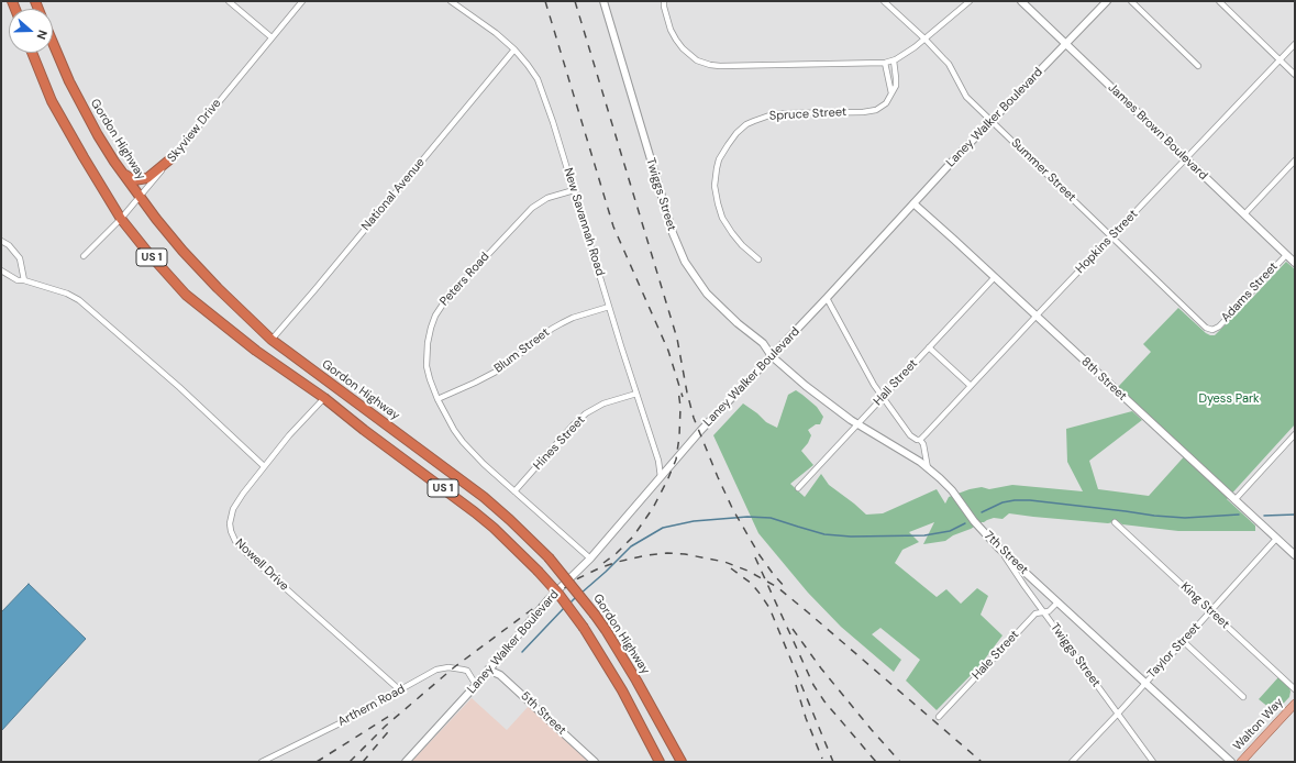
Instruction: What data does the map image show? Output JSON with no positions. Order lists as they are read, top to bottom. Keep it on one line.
{"streets":{"highway":["Gordon Highway","US 1"],"main road":["Laney Walker Boulevard","James Brown Boulevard","Twiggs Street","8th Street","7th Street","5th Street","Walton Way"],"street":["Spruce Street","Skyview Drive","Summer Street","National Avenue","New Savannah Road","Hopkins Street","Peters Road","Adams Street","Blum Street","Hall Street","Hines Street","Nowell Drive","King Street","Taylor Street","Hale Street","Arthern Road"]},"crossings":[["Laney Walker Boulevard","James Brown Boulevard"],["Laney Walker Boulevard","Summer Street"],["Laney Walker Boulevard","Twiggs Street"],["Laney Walker Boulevard","New Savannah Road"],["Laney Walker Boulevard","Peters Road"],["Laney Walker Boulevard","8th Street"],["Laney Walker Boulevard","7th Street"],["Laney Walker Boulevard","Arthern Road"],["Laney Walker Boulevard","5th Street"],["Skyview Drive","Gordon Highway"],["Skyview Drive","US 1"],["James Brown Boulevard","Hopkins Street"],["James Brown Boulevard","Adams Street"],["Gordon Highway","National Avenue"],["Summer Street","Hopkins Street"],["Summer Street","Adams Street"],["National Avenue","New Savannah Road"],["Twiggs Street","7th Street"],["Twiggs Street","Taylor Street"],["Twiggs Street","Hale Street"],["New Savannah Road","Peters Road"],["New Savannah Road","Blum Street"],["New Savannah Road","Hines Street"],["Hopkins Street","8th Street"],["US 1","Nowell Drive"],["Peters Road","Blum Street"],["Peters Road","Hines Street"],["8th Street","Hall Street"],["8th Street","Taylor Street"],["Hall Street","7th Street"],["7th Street","Taylor Street"],["7th Street","Hale Street"],["Nowell Drive","Arthern Road"],["King Street","Taylor Street"]],"parks":["Dyess Park"],"north":"right"}
